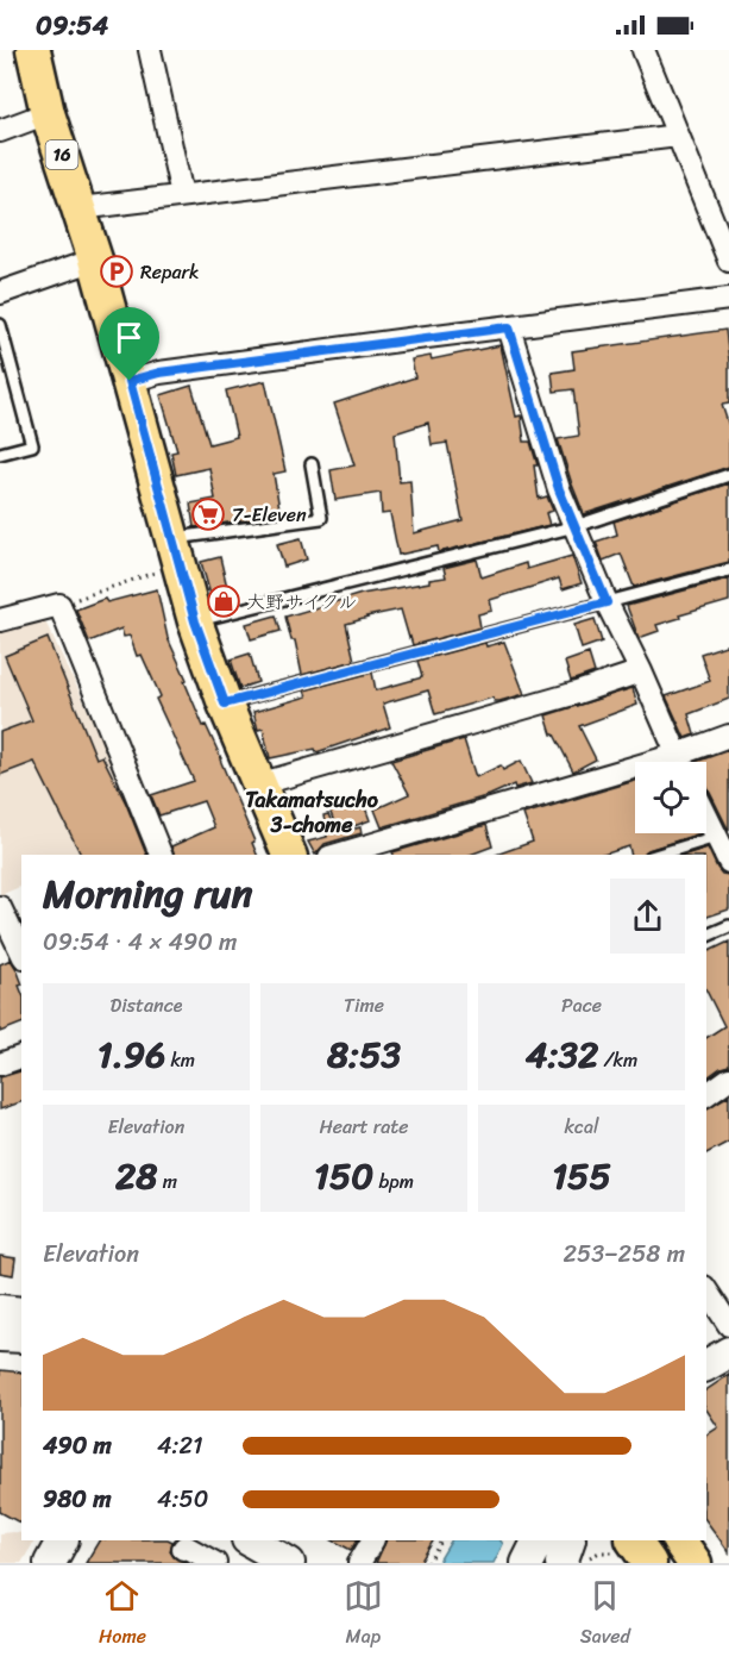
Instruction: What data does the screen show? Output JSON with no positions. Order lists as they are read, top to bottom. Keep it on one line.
{"streets":{"main road":["16"]},"districts":["Takamatsucho 3-chome"],"places":{"parking":["Repark"],"supermarket":["7-Eleven"],"shop":["大野サイクル"]},"page":{"status":"09:54","heading":["Morning run","09:54 · 4 × 490 m"],"stats":[["Distance","1.96 km"],["Time","8:53"],["Pace","4:32 /km"],["Elevation","28 m"],["Heart rate","150 bpm"],["kcal","155"]],"chart":["Elevation","253–258 m"],"list":[{"name":"490 m","note":"4:21"},{"name":"980 m","note":"4:50"}],"tabs":["Home","Map","Saved"]}}
